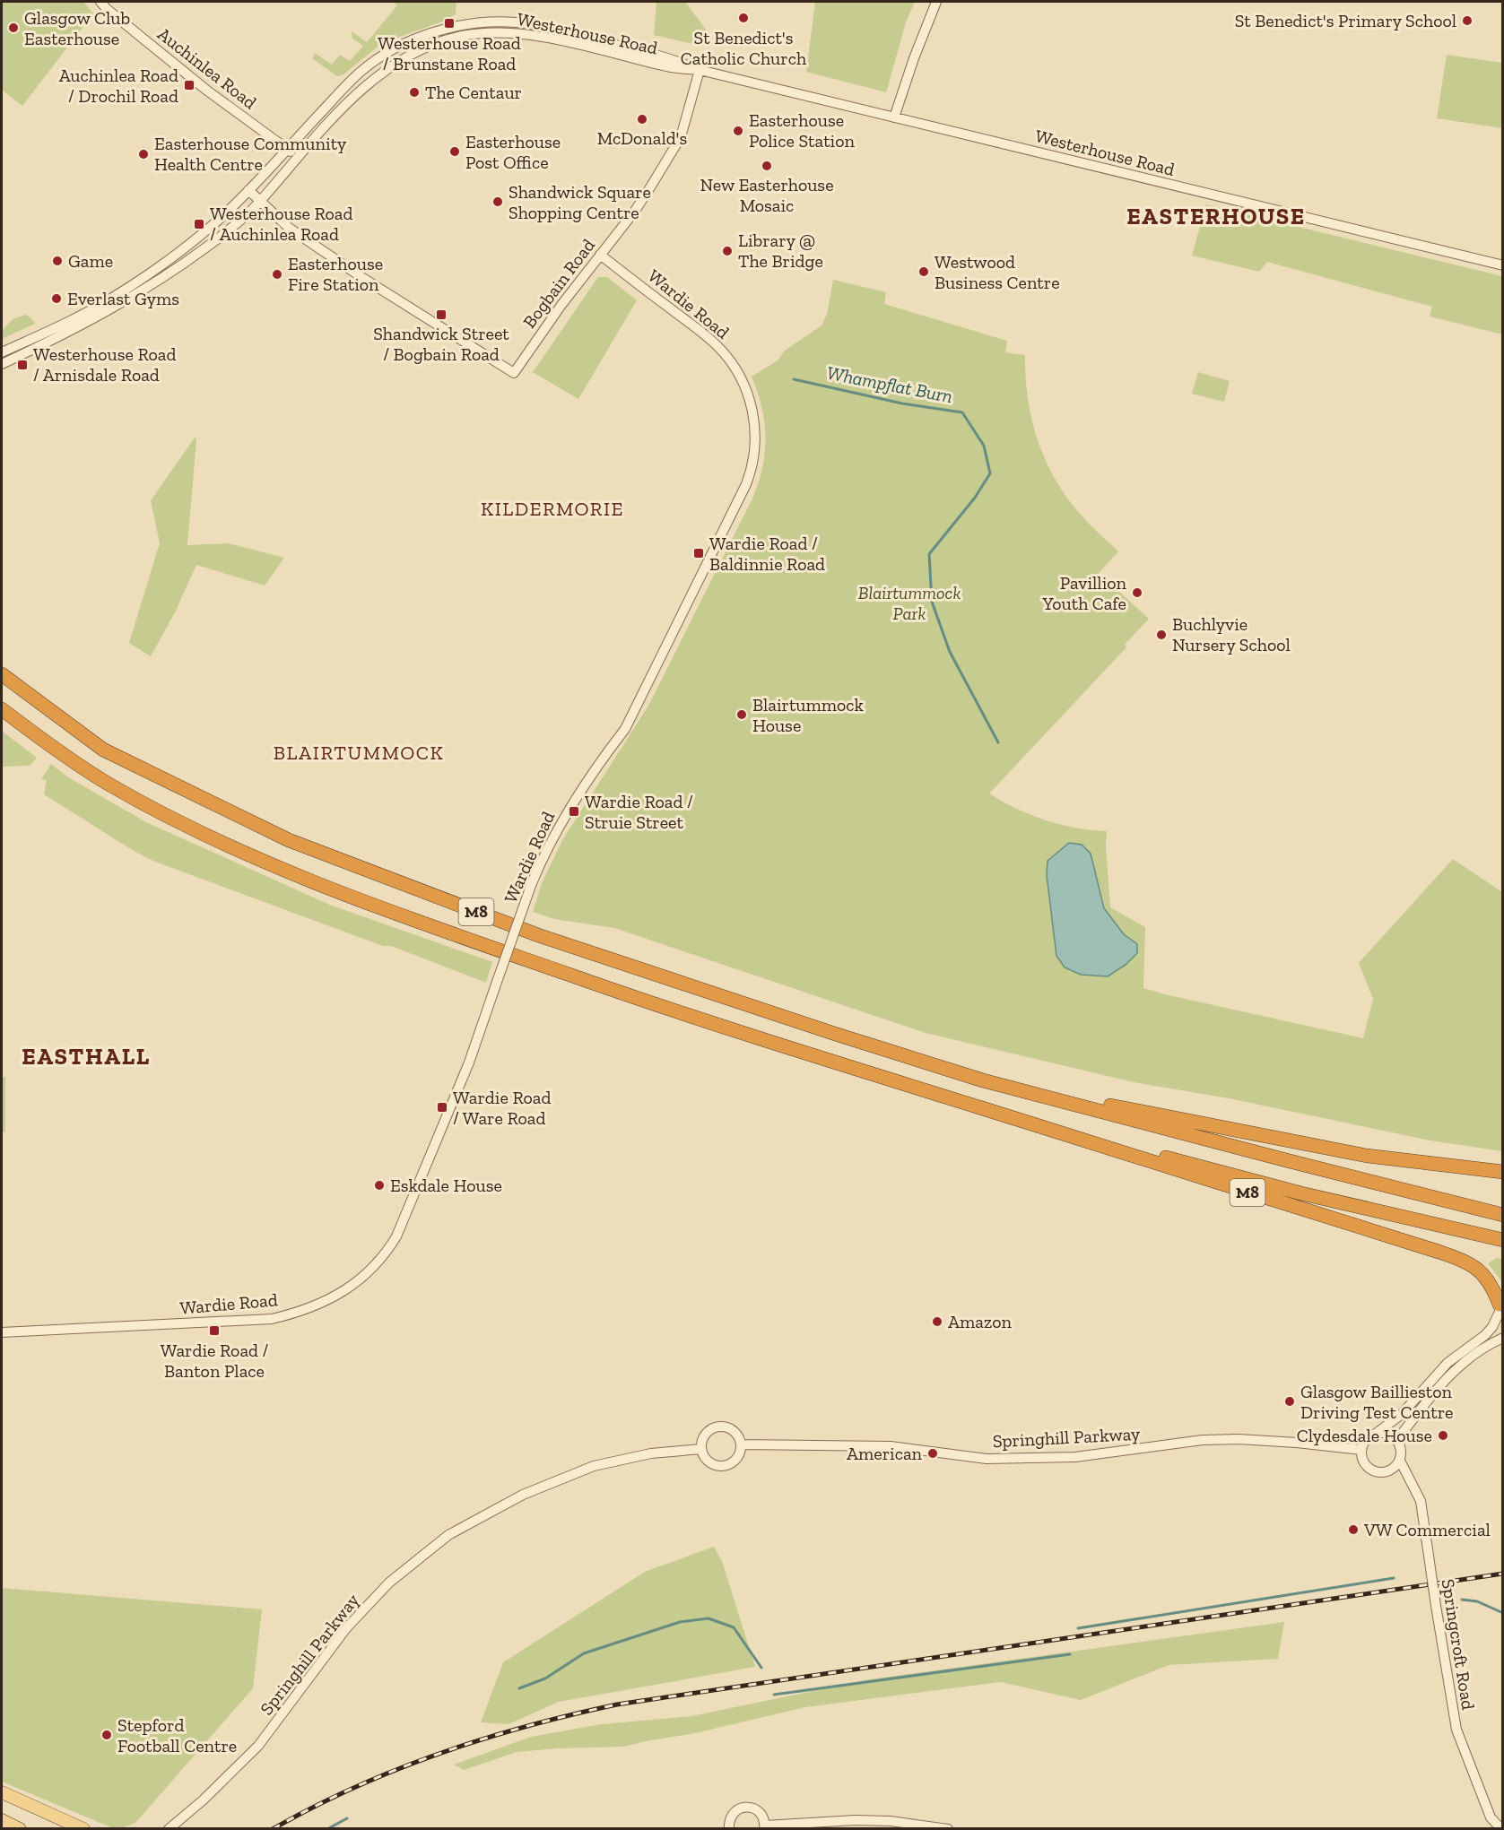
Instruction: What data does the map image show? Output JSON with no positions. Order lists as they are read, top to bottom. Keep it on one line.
{"streets":{"highway":["M8"],"street":["Westerhouse Road","Auchinlea Road","Bogbain Road","Wardie Road","Springhill Parkway","Springcroft Road"]},"crossings":[["Westerhouse Road","Auchinlea Road"],["Westerhouse Road","Bogbain Road"],["Bogbain Road","Wardie Road"],["Springhill Parkway","Springcroft Road"]],"districts":["EASTERHOUSE","KILDERMORIE","BLAIRTUMMOCK","EASTHALL"],"water":["Whampflat Burn"],"parks":["Blairtummock Park"],"places":{"other":["St Benedict's Catholic Church","St Benedict's Primary School","Glasgow Club Easterhouse","The Centaur","McDonald's","Easterhouse Police Station","Easterhouse Post Office","Easterhouse Community Health Centre","New Easterhouse Mosaic","Shandwick Square Shopping Centre","Library @ The Bridge","Game","Westwood Business Centre","Easterhouse Fire Station","Everlast Gyms","Pavillion Youth Cafe","Buchlyvie Nursery School","Blairtummock House","Eskdale House","Amazon","Glasgow Baillieston Driving Test Centre","Clydesdale House","American","VW Commercial","Stepford Football Centre"],"transit":["Westerhouse Road / Brunstane Road","Auchinlea Road / Drochil Road","Westerhouse Road / Auchinlea Road","Shandwick Street / Bogbain Road","Westerhouse Road / Arnisdale Road","Wardie Road / Baldinnie Road","Wardie Road / Struie Street","Wardie Road / Ware Road","Wardie Road / Banton Place"]}}
